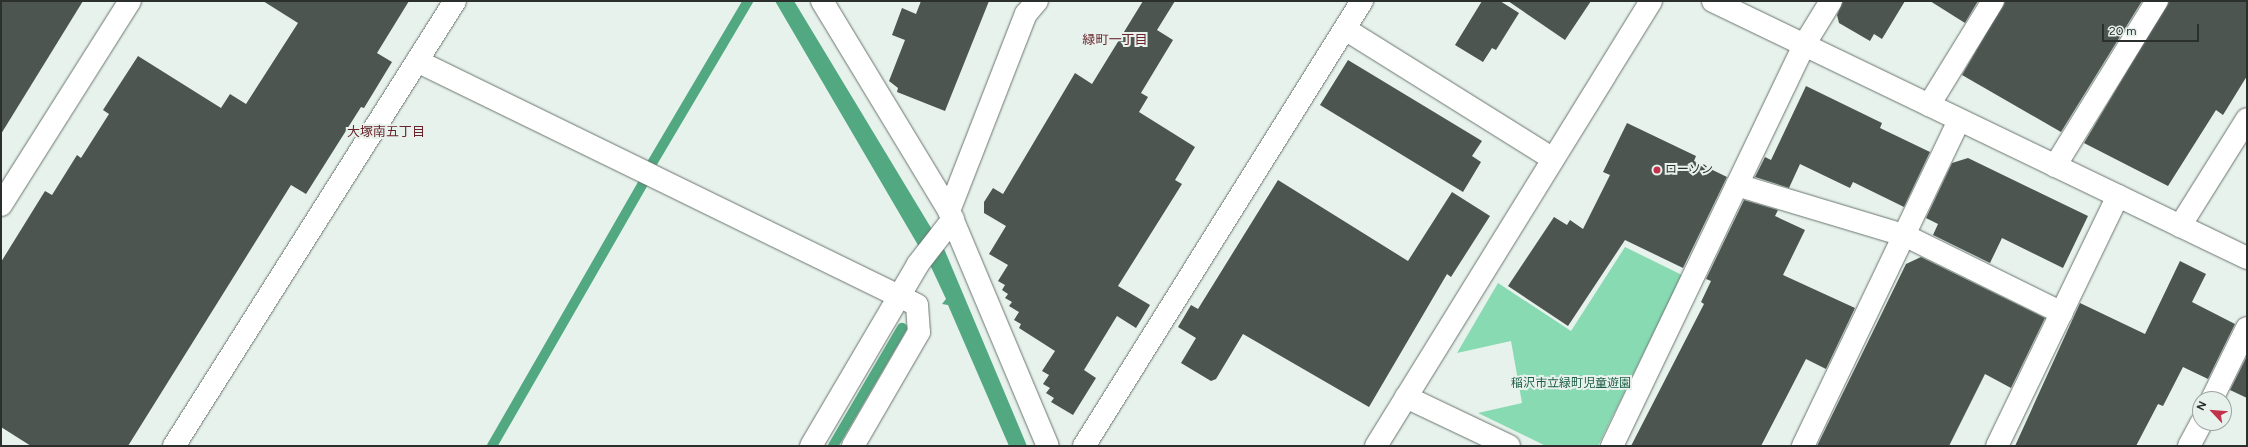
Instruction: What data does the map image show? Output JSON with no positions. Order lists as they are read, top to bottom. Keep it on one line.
{"districts":["緑町一丁目","大塚南五丁目"],"parks":["稲沢市立緑町児童遊園"],"places":["ローソン"],"scale_bar":"20 m","north":"top left"}
